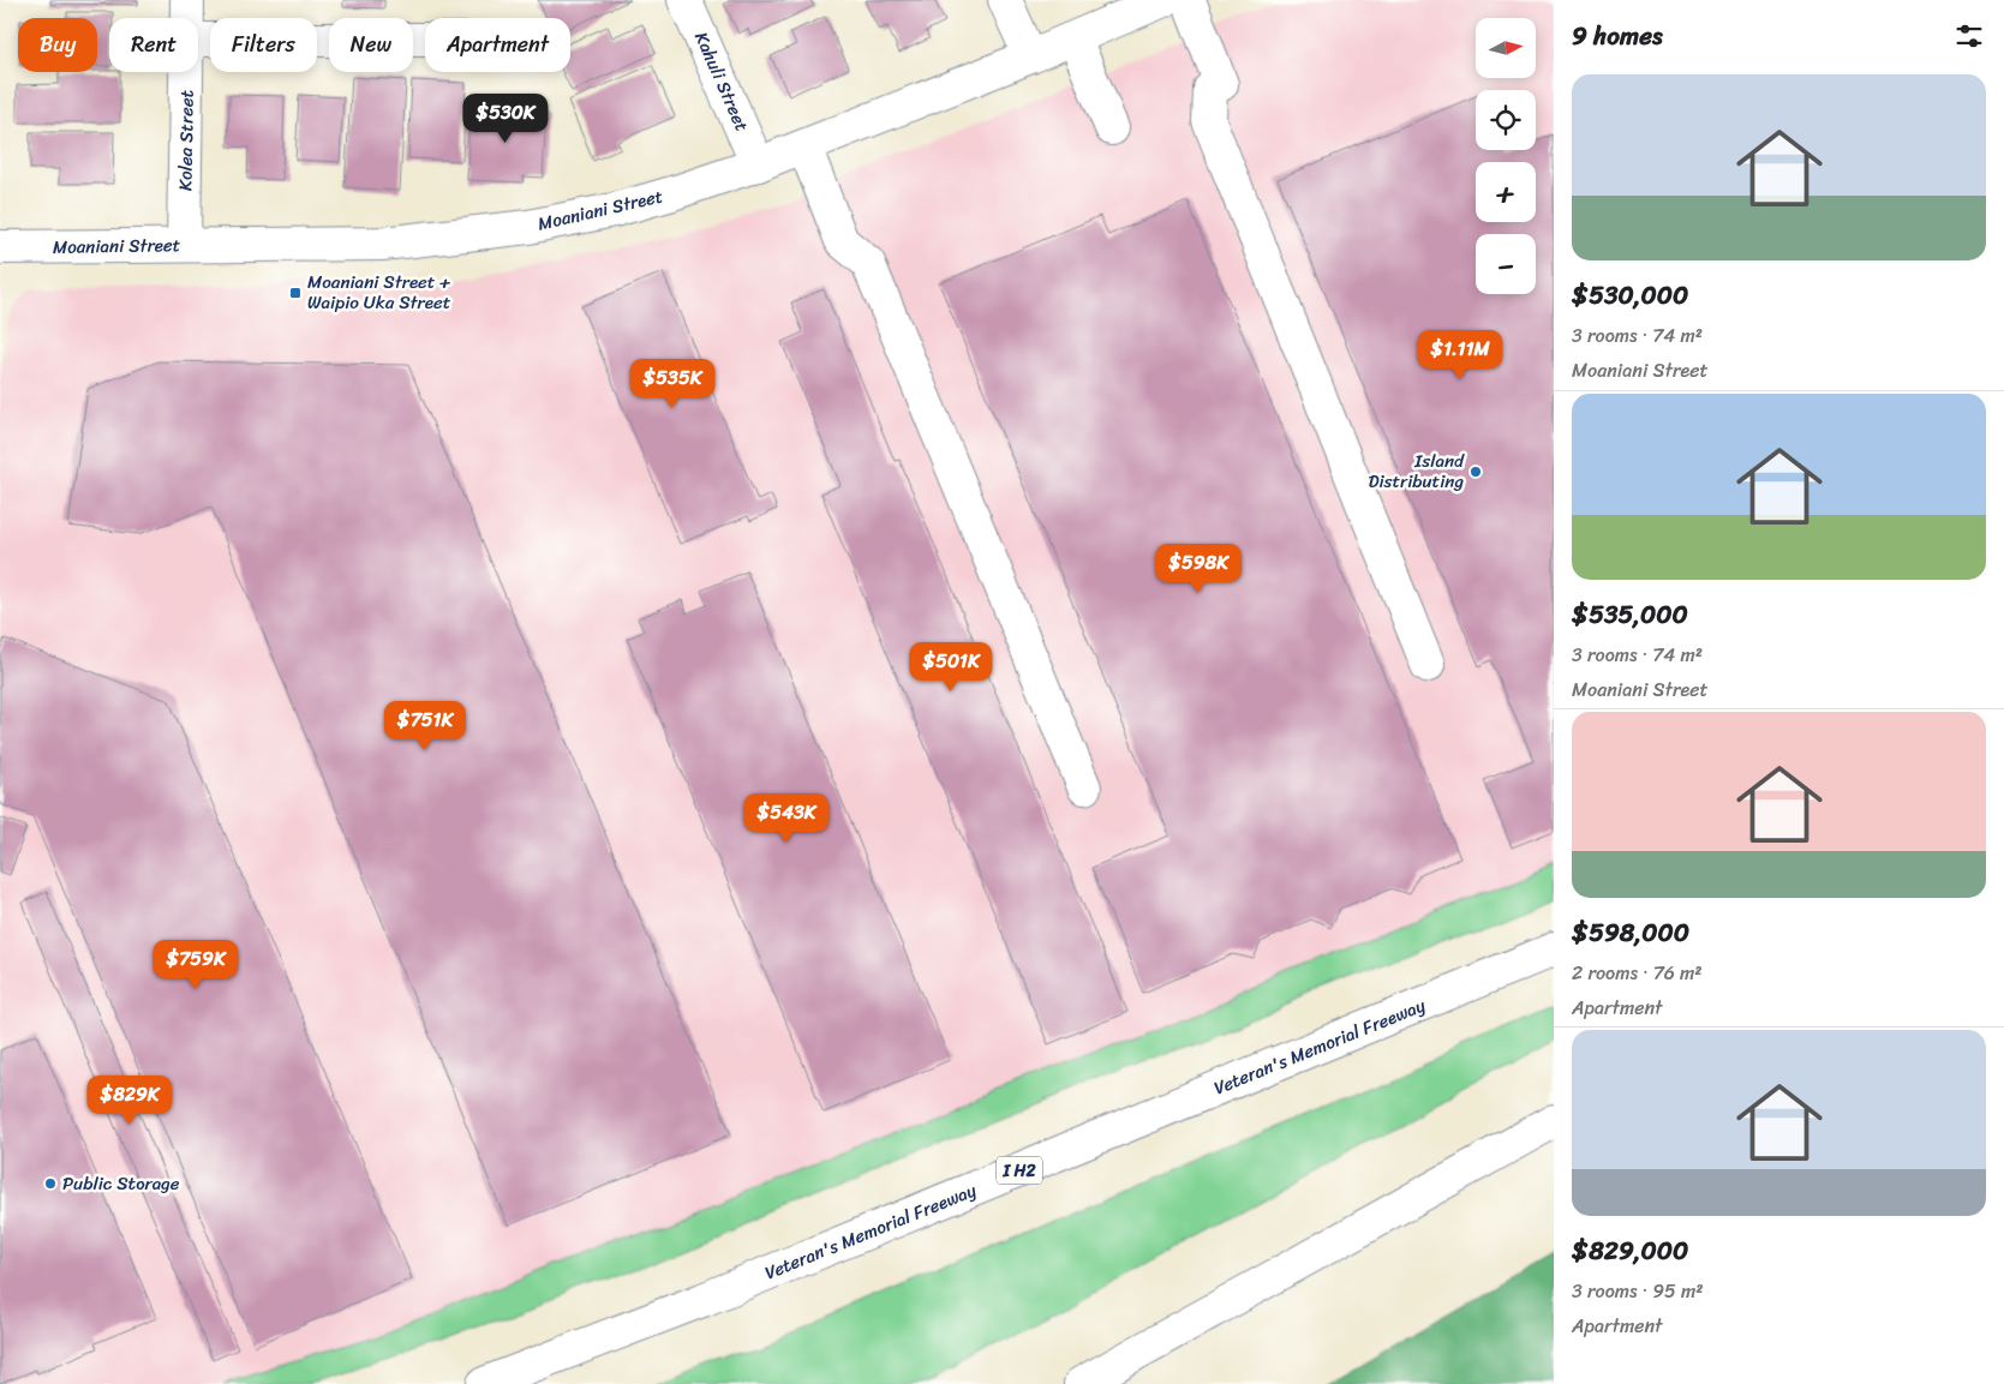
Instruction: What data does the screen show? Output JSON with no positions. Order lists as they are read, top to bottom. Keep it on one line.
{"streets":{"main road":["Kahuli Street","Kolea Street","Moaniani Street","Veteran's Memorial Freeway","I H2"]},"crossings":[["Kahuli Street","Moaniani Street"],["Kolea Street","Moaniani Street"]],"places":{"transit":["Moaniani Street + Waipio Uka Street"],"other":["Island Distributing","Public Storage"]},"north":"right","page":{"heading":"9 homes","map_buttons":["+","−"],"chip":["Buy","Rent","Filters","New","Apartment"],"list":[{"name":"$530,000","note":"3 rooms · 74 m² · Moaniani Street"},{"name":"$535,000","note":"3 rooms · 74 m² · Moaniani Street"},{"name":"$598,000","note":"2 rooms · 76 m² · Apartment"},{"name":"$829,000","note":"3 rooms · 95 m² · Apartment"}],"price":["$530K","$1.11M","$535K","$598K","$501K","$751K","$543K","$759K","$829K"]}}
